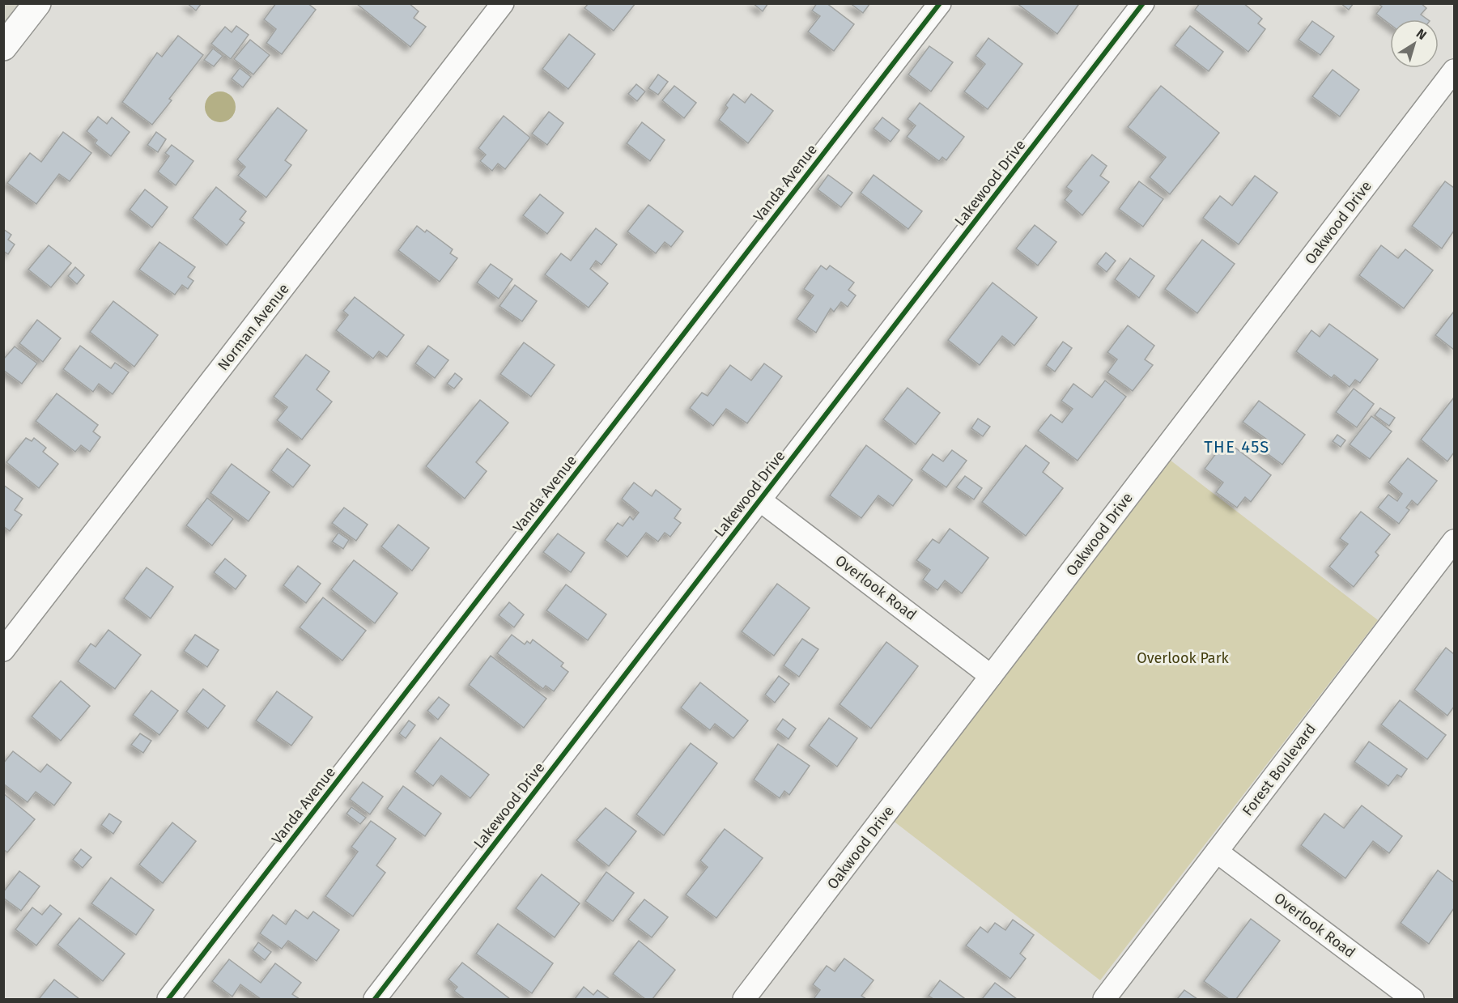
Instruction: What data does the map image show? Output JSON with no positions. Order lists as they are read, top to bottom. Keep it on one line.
{"streets":{"street":["Vanda Avenue","Lakewood Drive","Oakwood Drive","Norman Avenue","Overlook Road","Forest Boulevard"]},"crossings":[["Lakewood Drive","Overlook Road"],["Oakwood Drive","Overlook Road"],["Overlook Road","Forest Boulevard"]],"districts":["THE 45S"],"parks":["Overlook Park"],"north":"top right"}
